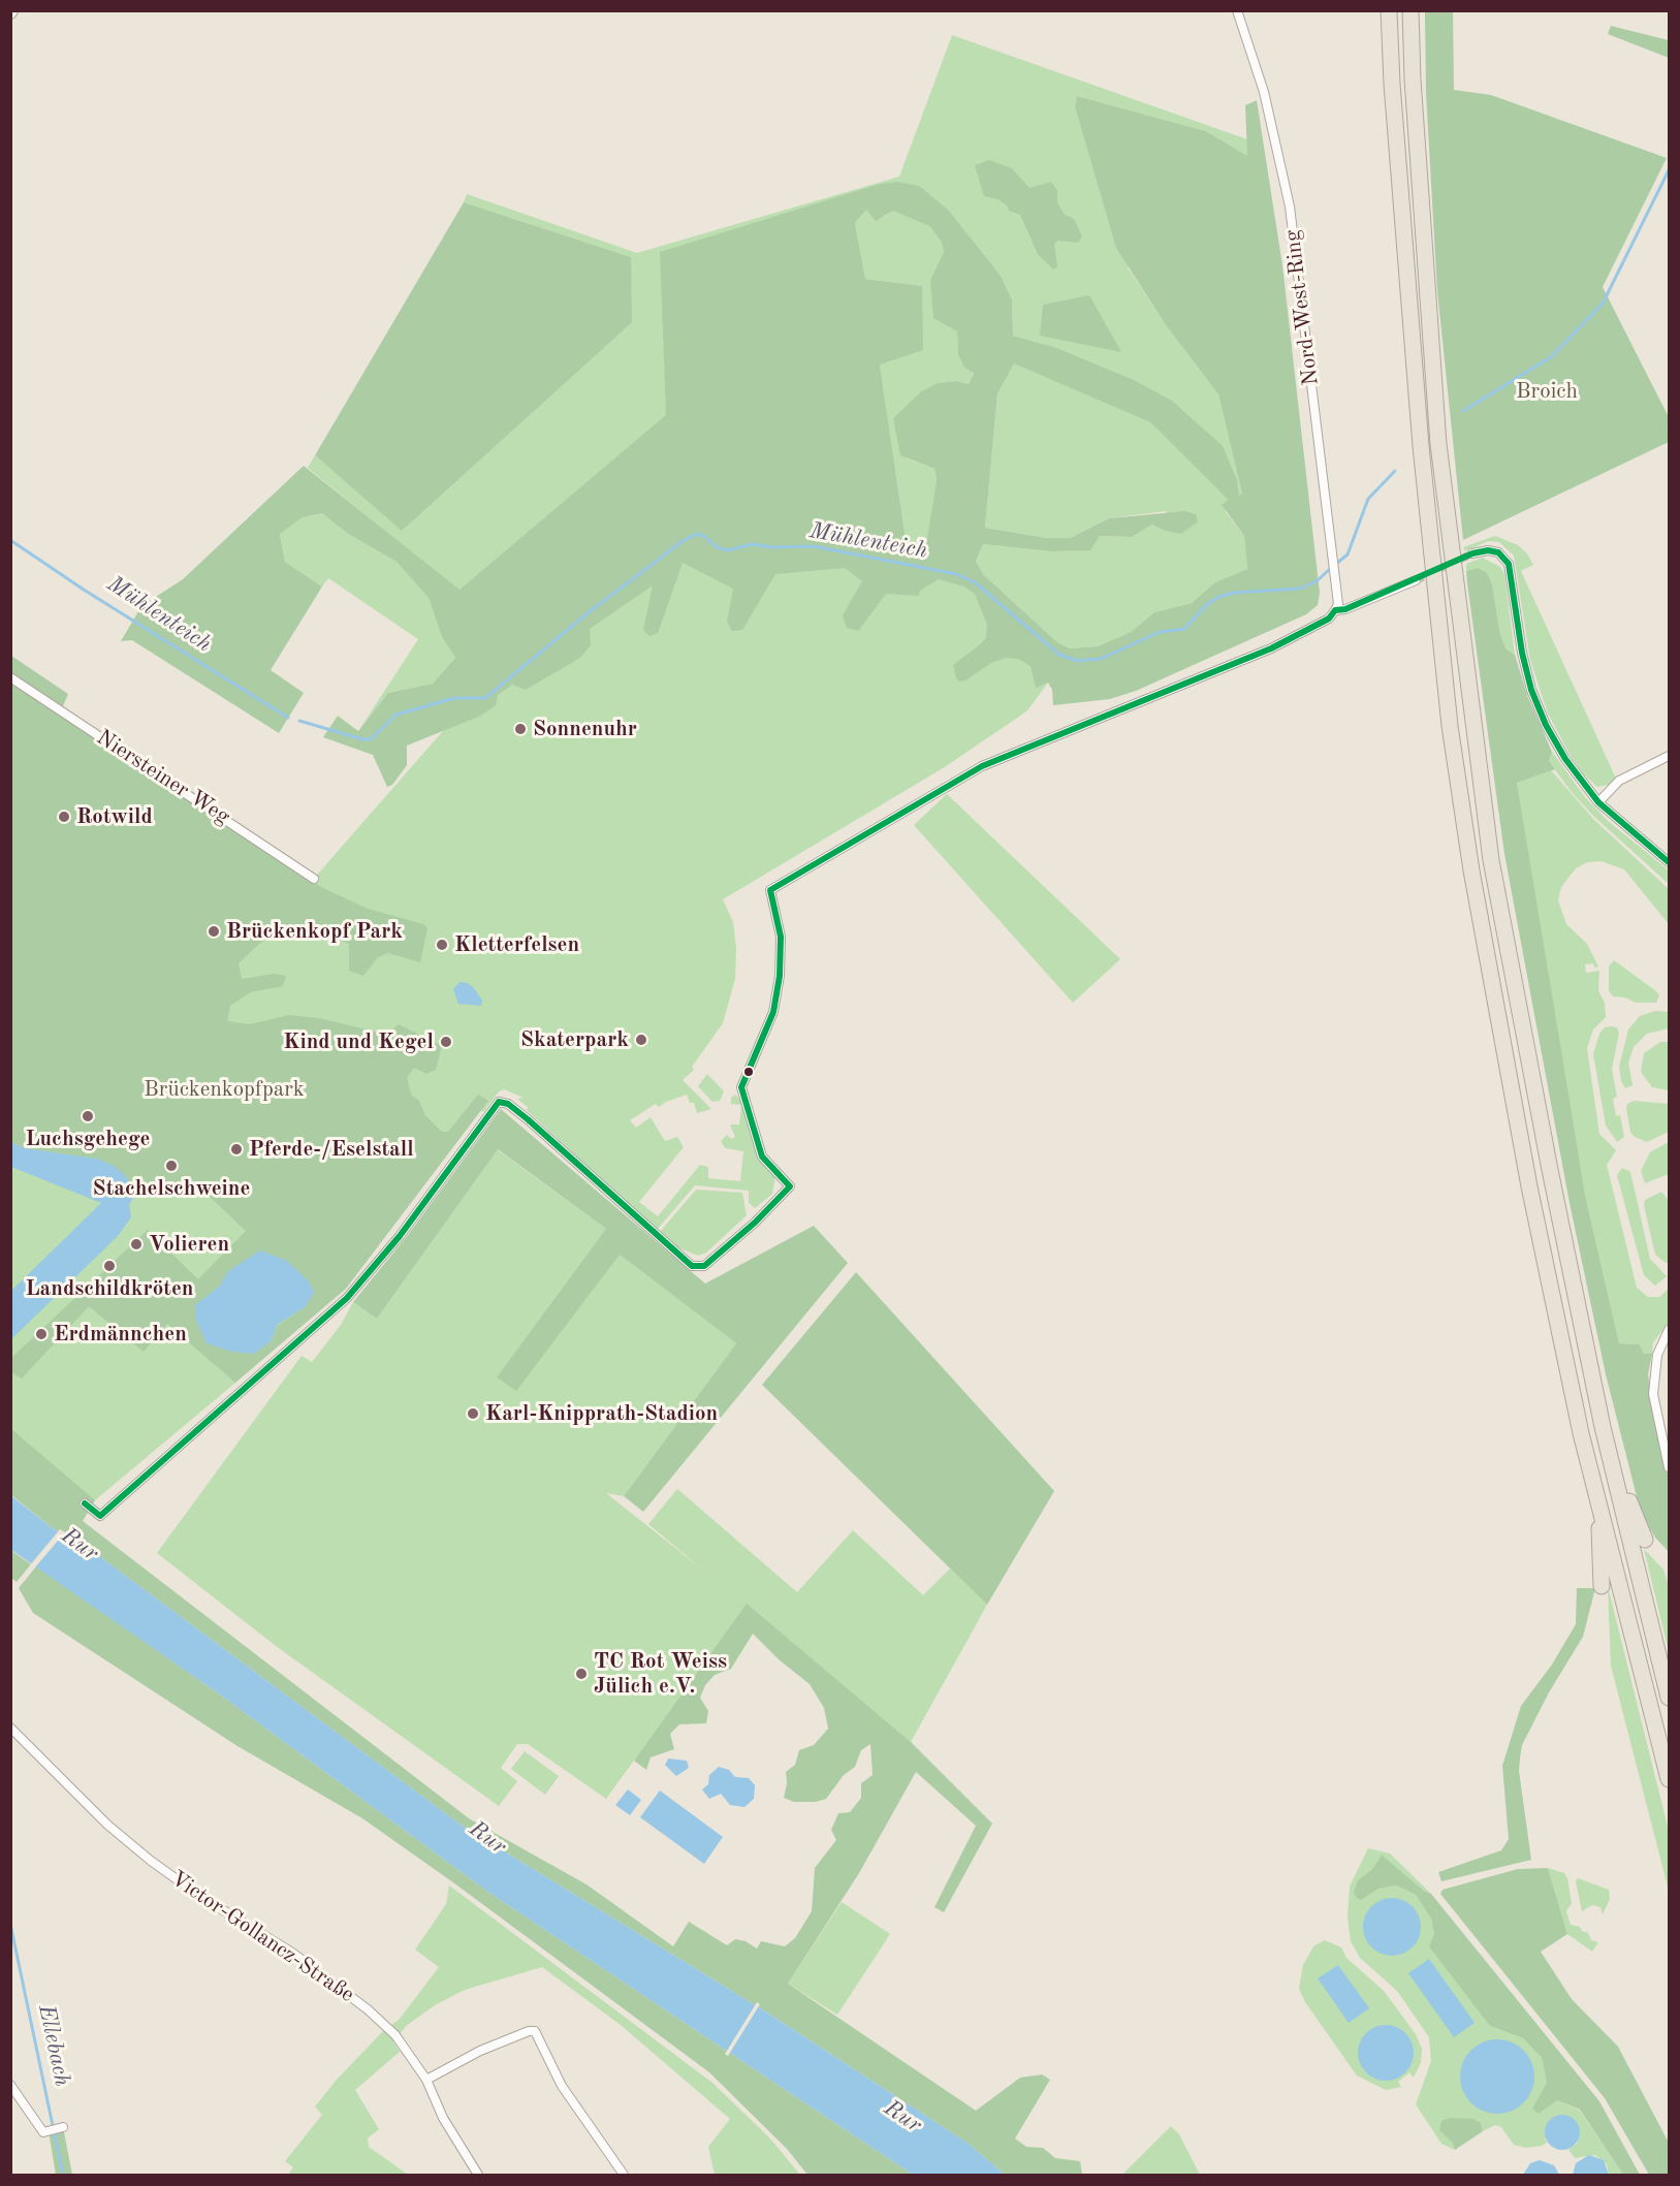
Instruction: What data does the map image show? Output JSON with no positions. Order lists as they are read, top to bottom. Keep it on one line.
{"streets":{"street":["Nord-West-Ring","Niersteiner Weg","Victor-Gollancz-Straße"]},"water":["Mühlenteich","Rur","Ellebach"],"parks":["Broich","Brückenkopfpark"],"places":["Sonnenuhr","Rotwild","Brückenkopf Park","Kletterfelsen","Skaterpark","Kind und Kegel","Luchsgehege","Pferde-/Eselstall","Stachelschweine","Volieren","Landschildkröten","Erdmännchen","Karl-Knipprath-Stadion","TC Rot Weiss Jülich e.V."]}
